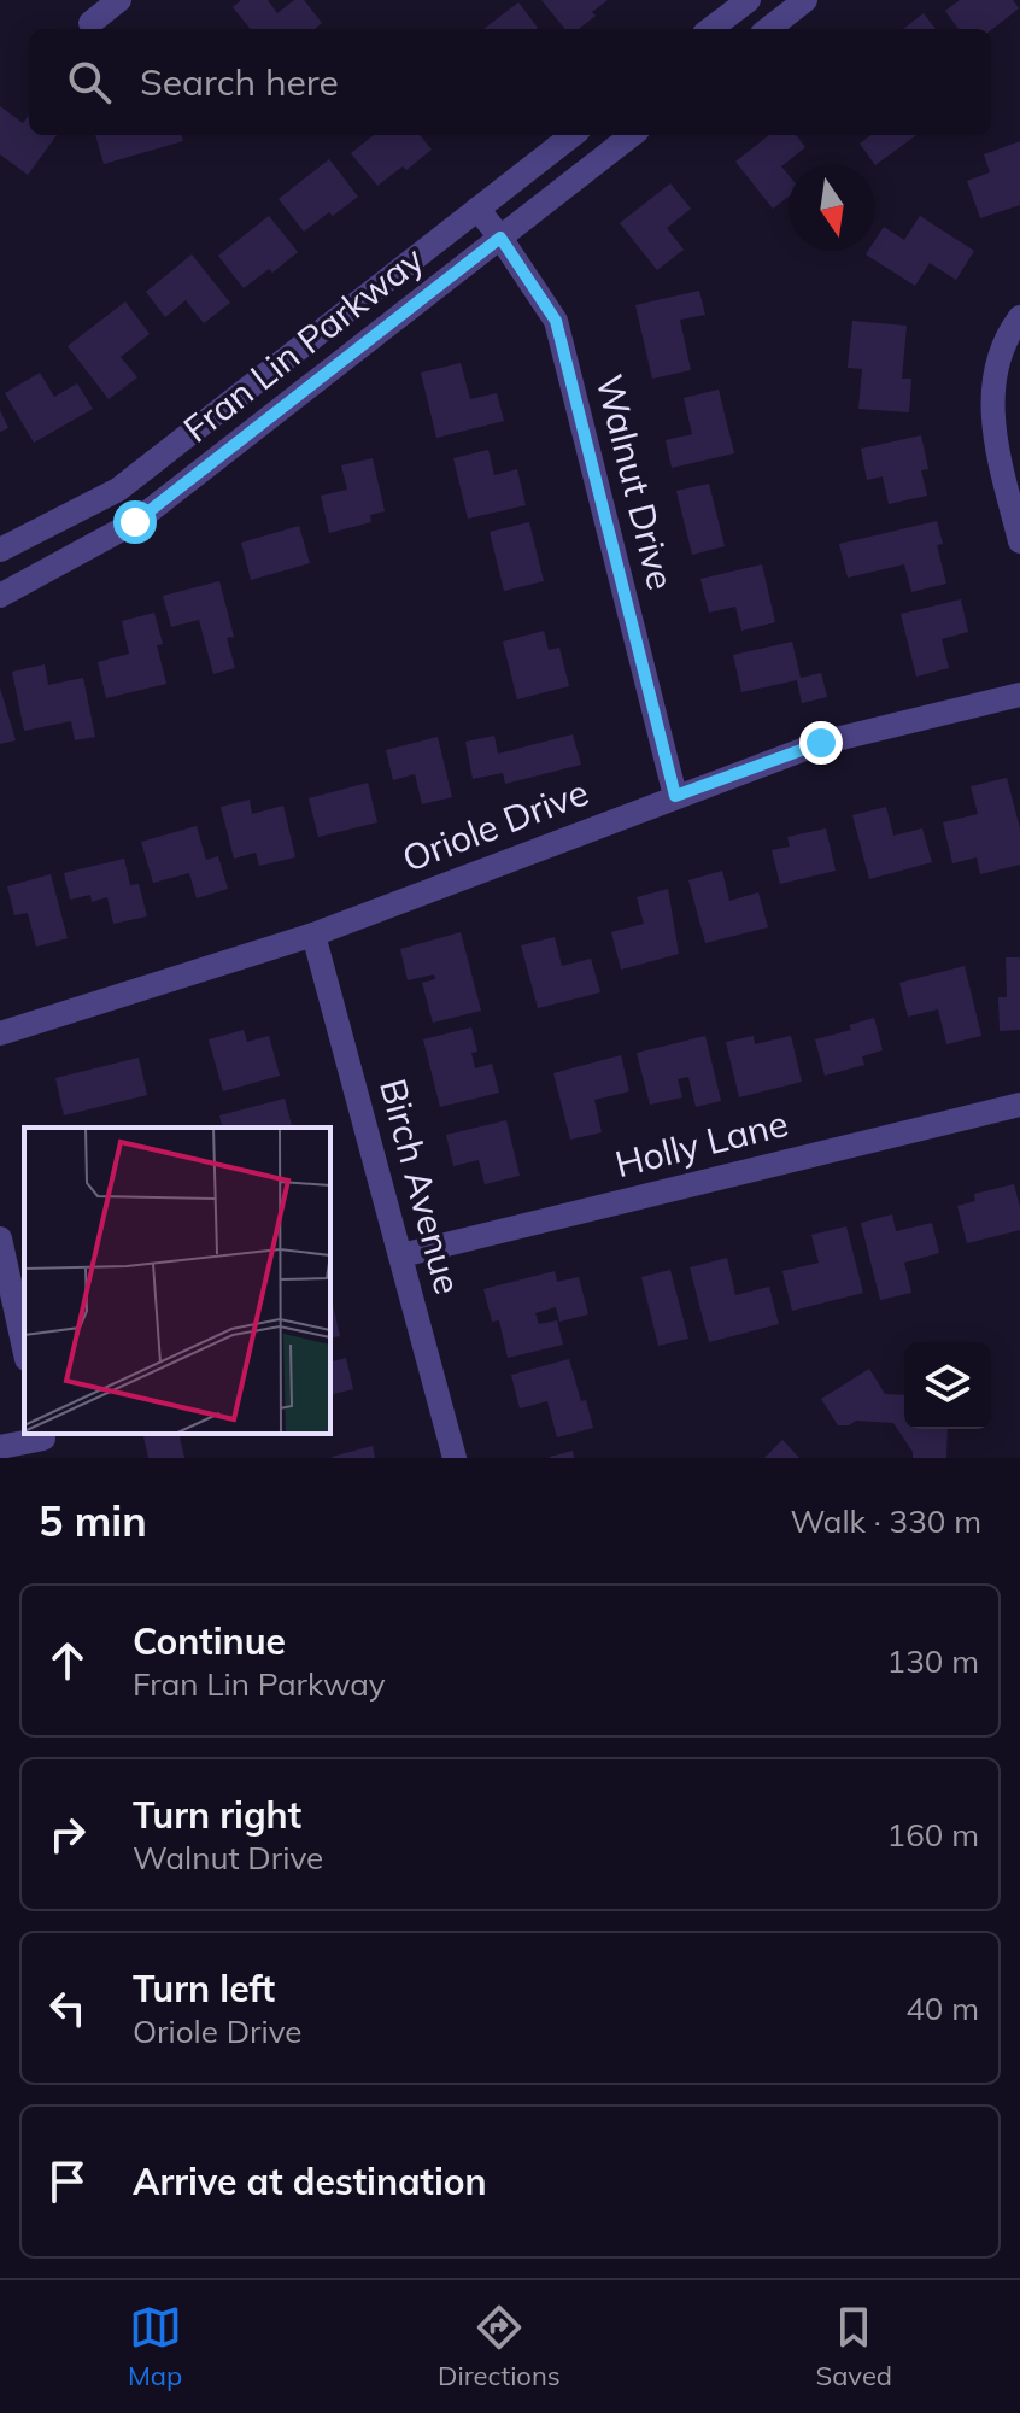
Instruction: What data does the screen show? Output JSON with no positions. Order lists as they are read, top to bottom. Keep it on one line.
{"streets":{"street":["Fran Lin Parkway","Walnut Drive","Oriole Drive","Holly Lane","Birch Avenue"]},"crossings":[["Fran Lin Parkway","Walnut Drive"],["Walnut Drive","Oriole Drive"],["Oriole Drive","Birch Avenue"],["Holly Lane","Birch Avenue"]],"north":"bottom","page":{"search":"Search here","heading":["5 min","Walk · 330 m"],"list":[["Continue","Fran Lin Parkway","130 m"],["Turn right","Walnut Drive","160 m"],["Turn left","Oriole Drive","40 m"],"Arrive at destination"],"nav":["Map","Directions","Saved"]}}
